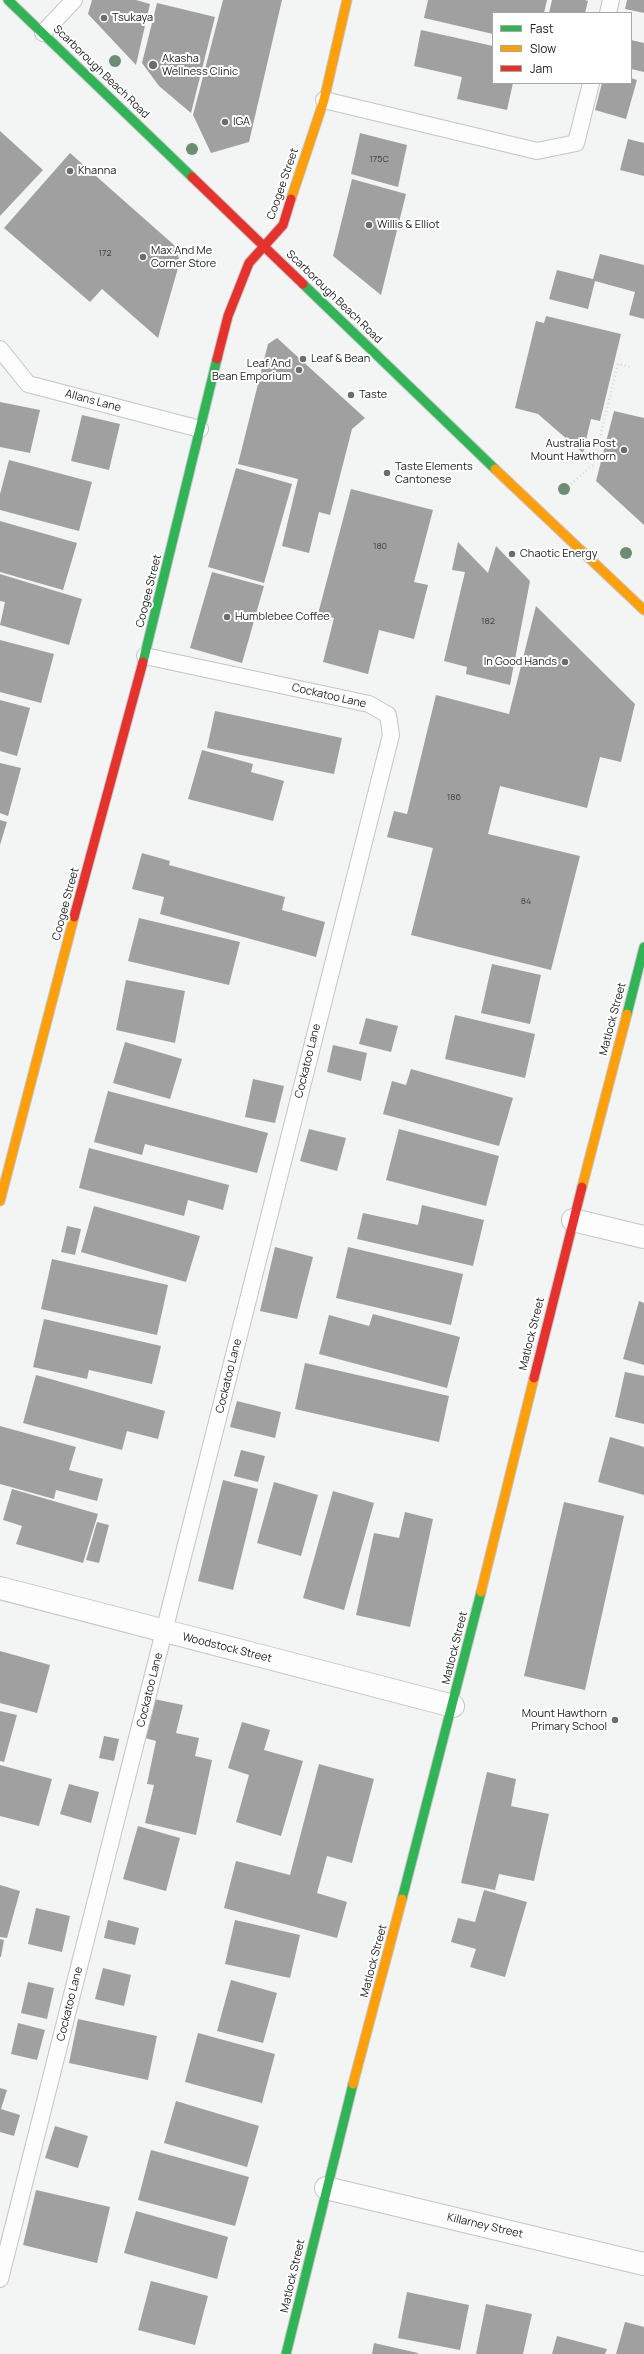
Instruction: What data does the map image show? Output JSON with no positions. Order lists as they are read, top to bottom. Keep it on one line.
{"streets":{"street":["Scarborough Beach Road","Coogee Street","Matlock Street","Woodstock Street","Killarney Street"],"lane":["Allans Lane","Cockatoo Lane"]},"crossings":[["Scarborough Beach Road","Coogee Street"],["Coogee Street","Allans Lane"],["Coogee Street","Cockatoo Lane"],["Cockatoo Lane","Woodstock Street"],["Matlock Street","Woodstock Street"],["Matlock Street","Killarney Street"]],"places":["Tsukaya","Akasha Wellness Clinic","IGA","Khanna","Willis & Elliot","Max And Me Corner Store","Leaf & Bean","Leaf And Bean Emporium","Taste","Australia Post Mount Hawthorn","Taste Elements Cantonese","Chaotic Energy","Humblebee Coffee","In Good Hands","Mount Hawthorn Primary School"],"house_numbers":["175C","172","180","182","186","84"],"legend":["Fast","Slow","Jam"]}
